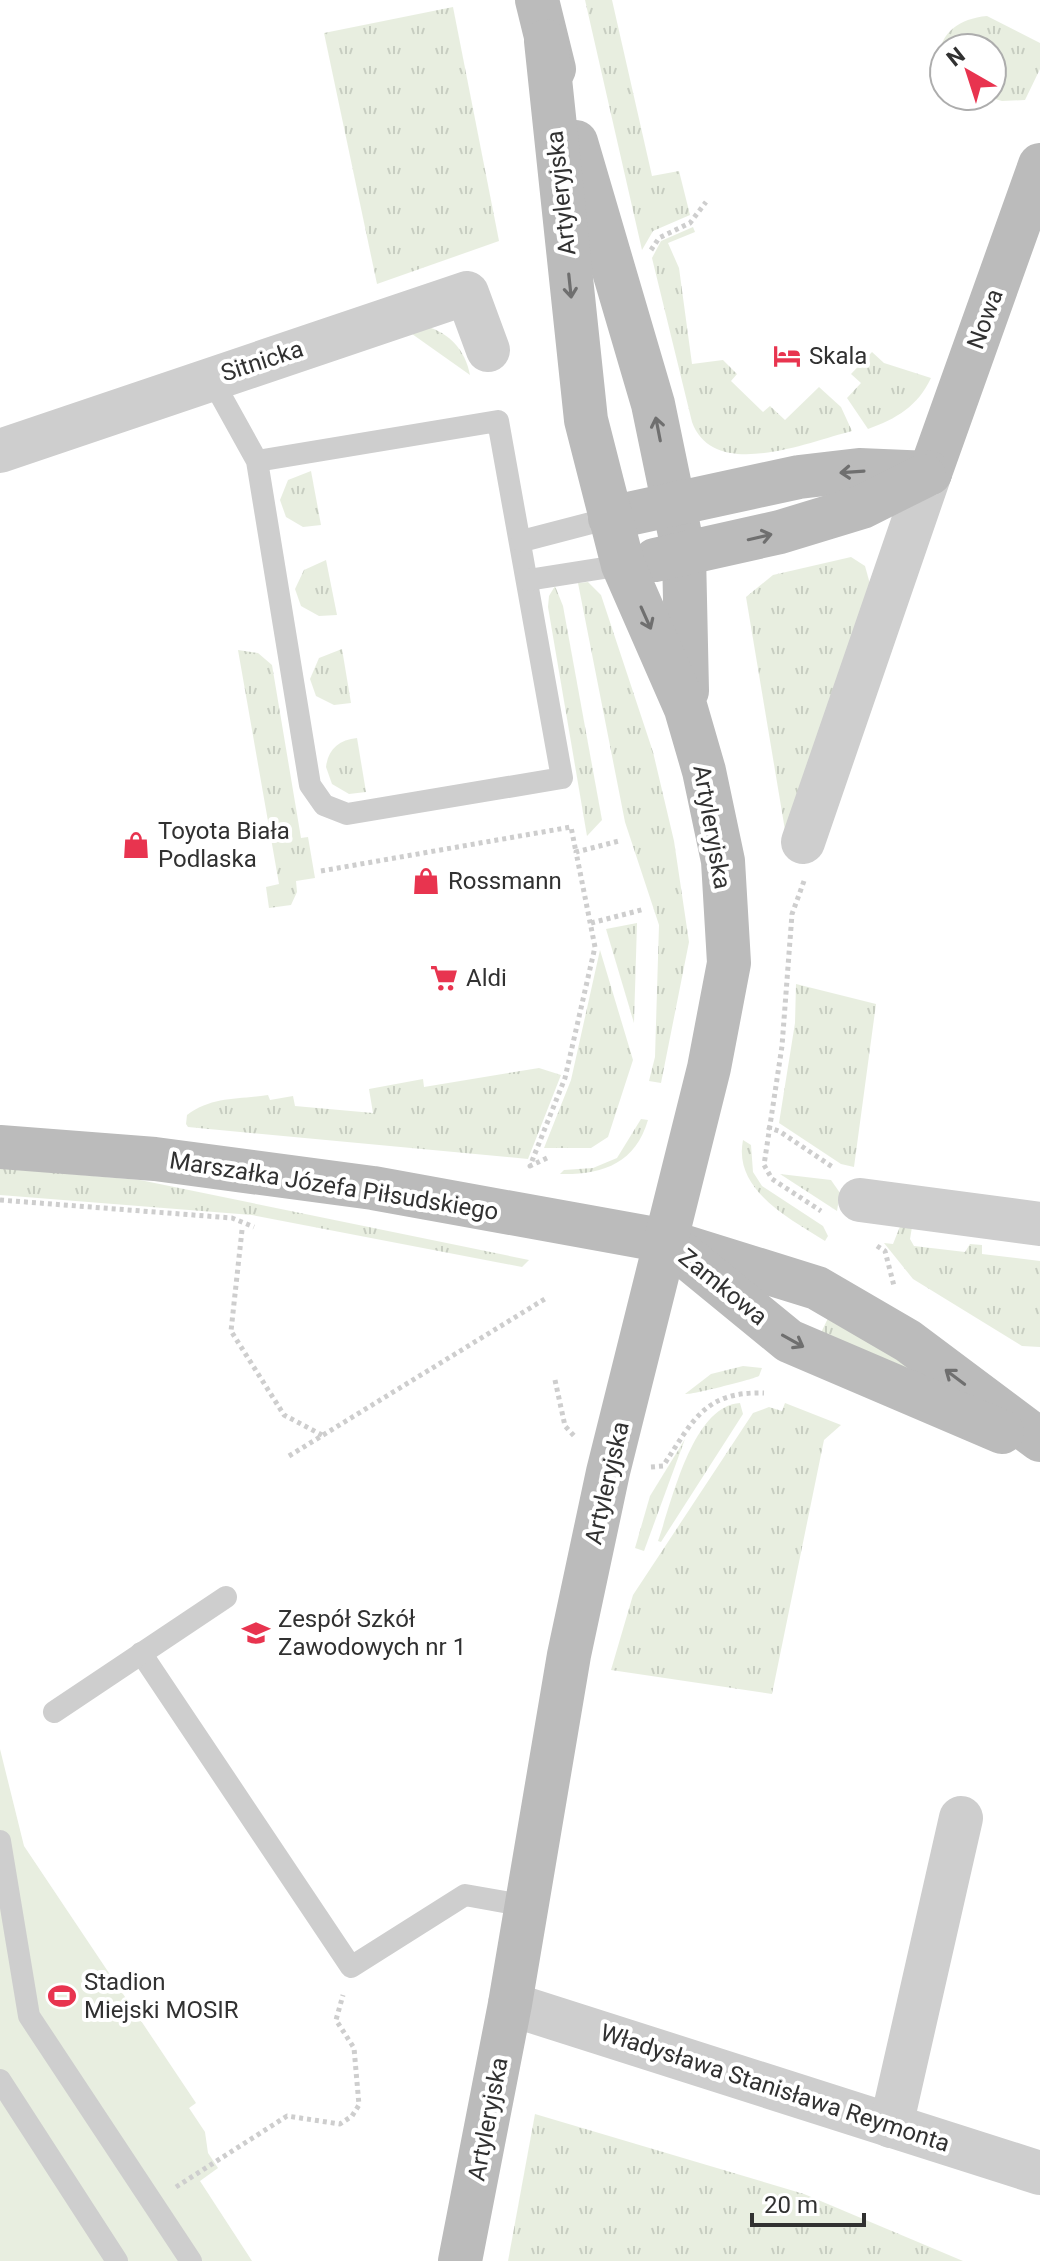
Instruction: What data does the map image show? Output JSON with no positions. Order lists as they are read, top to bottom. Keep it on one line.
{"streets":{"main road":["Artyleryjska","Nowa","Marszałka Józefa Piłsudskiego","Zamkowa"],"street":["Sitnicka","Władysława Stanisława Reymonta"]},"crossings":[["Artyleryjska","Marszałka Józefa Piłsudskiego"],["Artyleryjska","Zamkowa"],["Artyleryjska","Władysława Stanisława Reymonta"],["Marszałka Józefa Piłsudskiego","Zamkowa"]],"places":{"hotel":["Skala"],"shop":["Toyota Biała Podlaska","Rossmann"],"supermarket":["Aldi"],"school or university":["Zespół Szkół Zawodowych nr 1"],"sports":["Stadion Miejski MOSIR"]},"scale_bar":"20 m","north":"top left"}
